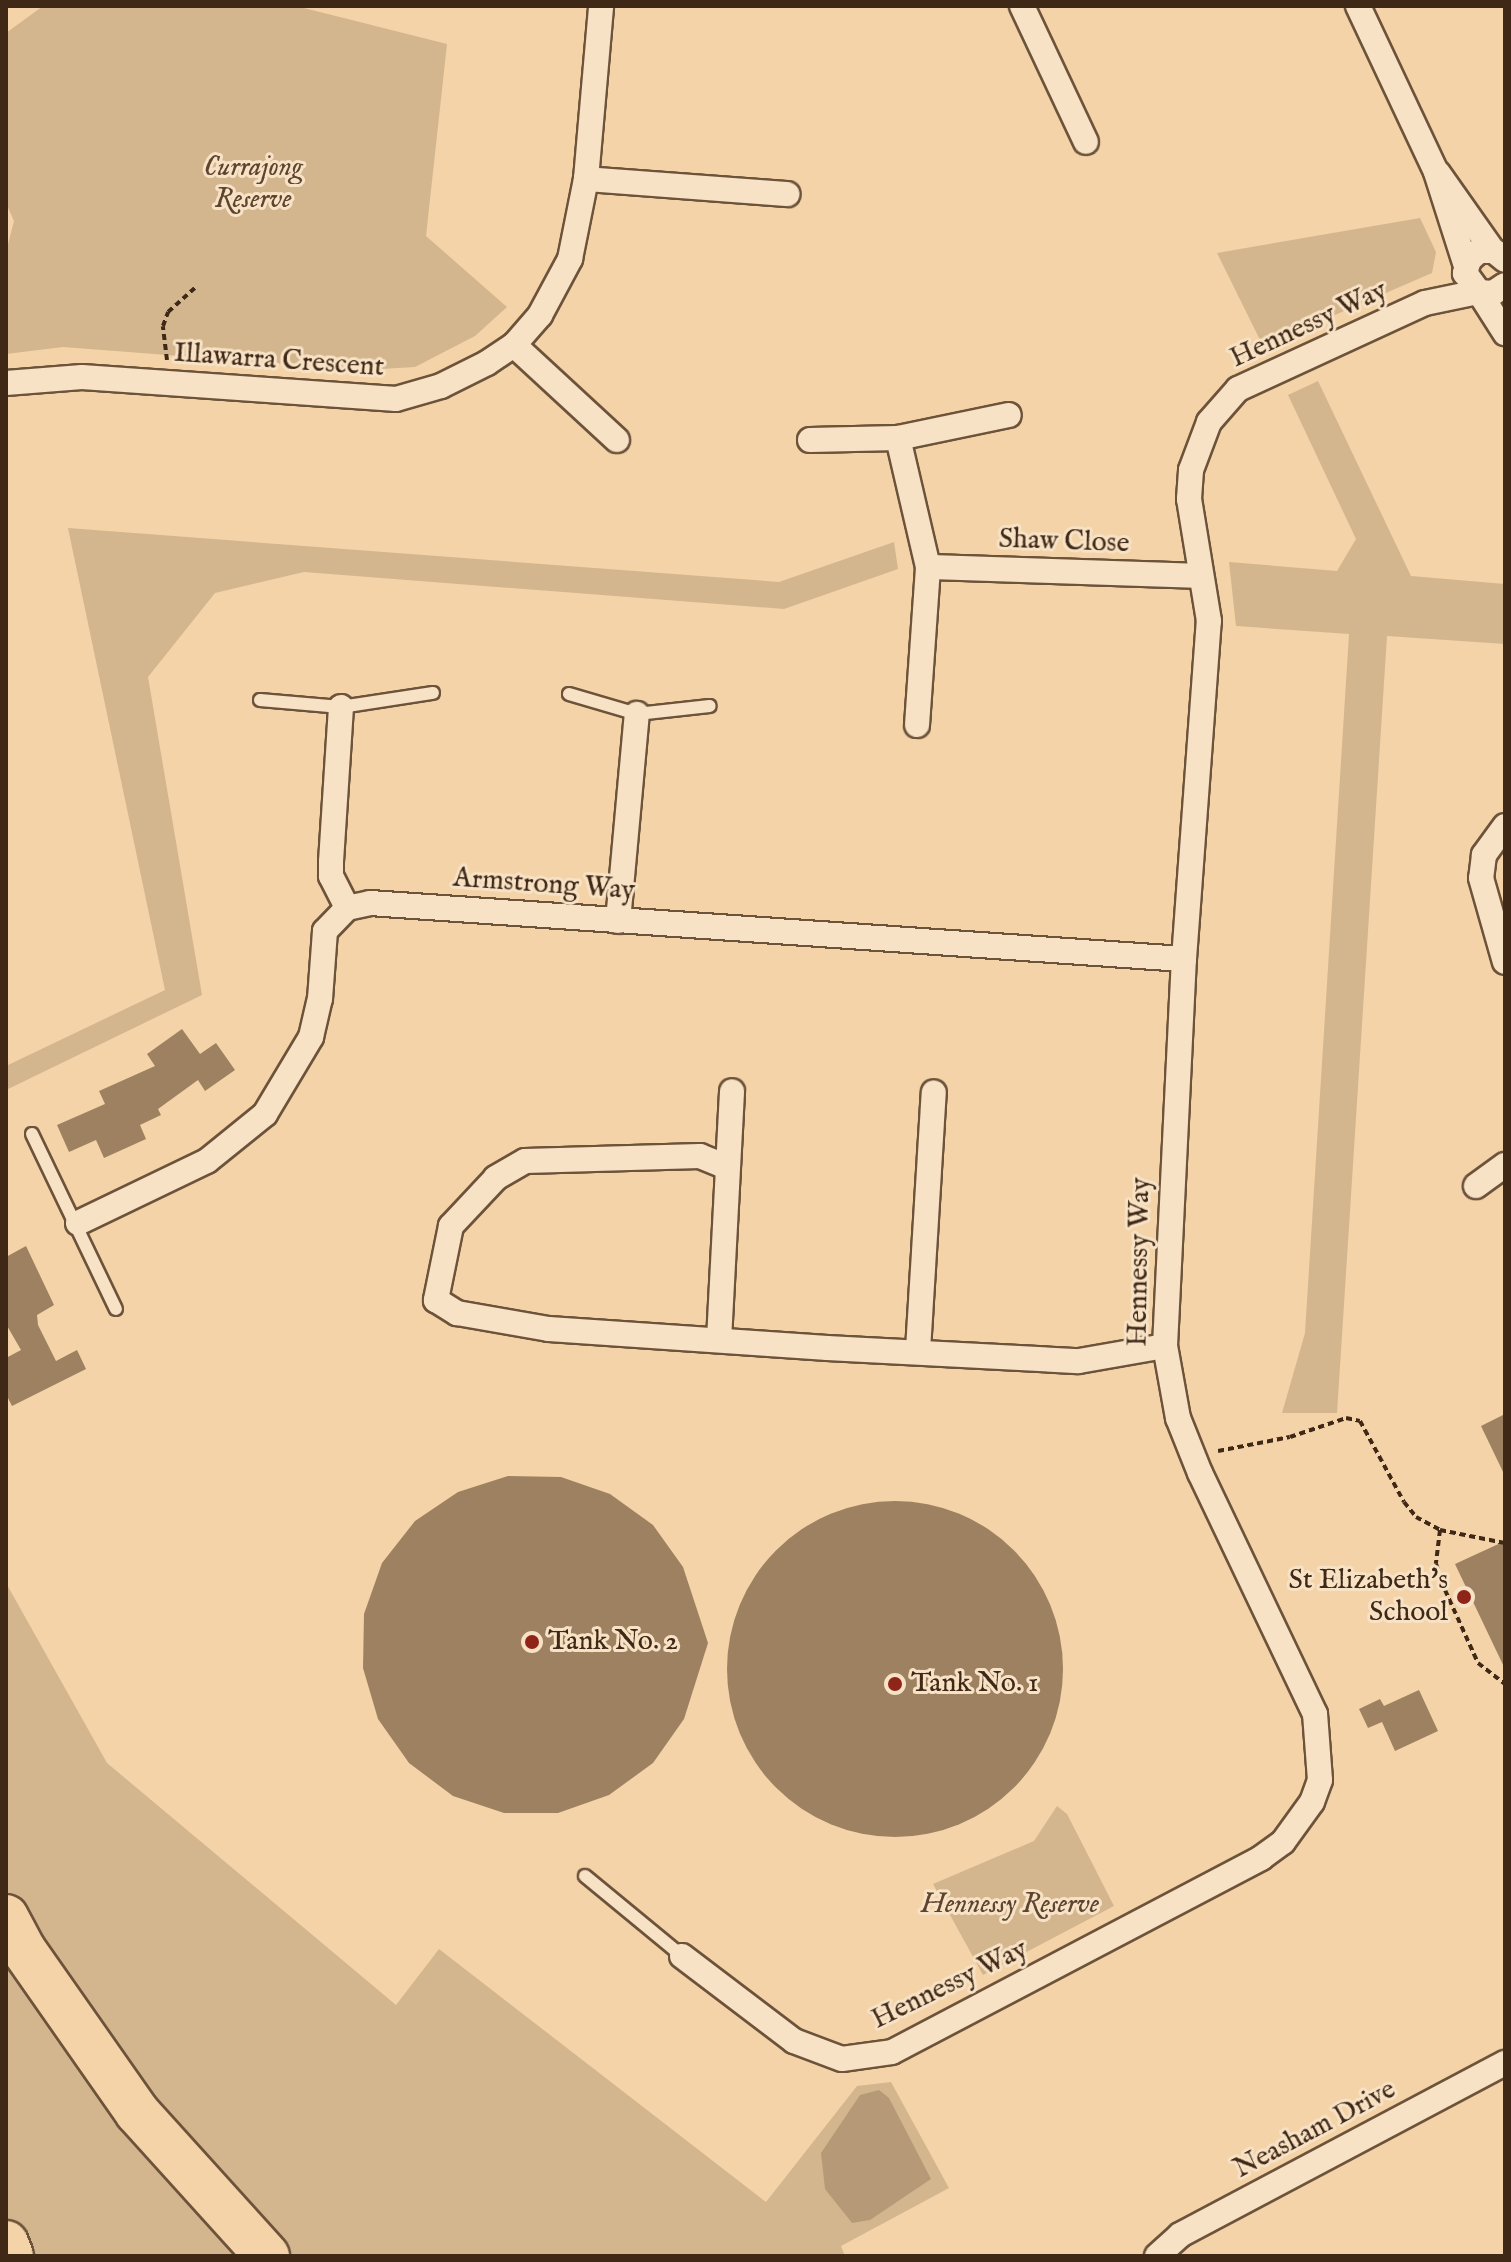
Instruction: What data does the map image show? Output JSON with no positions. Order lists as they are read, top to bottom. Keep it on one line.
{"streets":{"street":["Hennessy Way","Illawarra Crescent","Shaw Close","Armstrong Way","Neasham Drive"]},"crossings":[["Hennessy Way","Shaw Close"],["Hennessy Way","Armstrong Way"]],"parks":["Currajong Reserve","Hennessy Reserve"],"places":["St Elizabeth's School","Tank No. 2","Tank No. 1"]}
